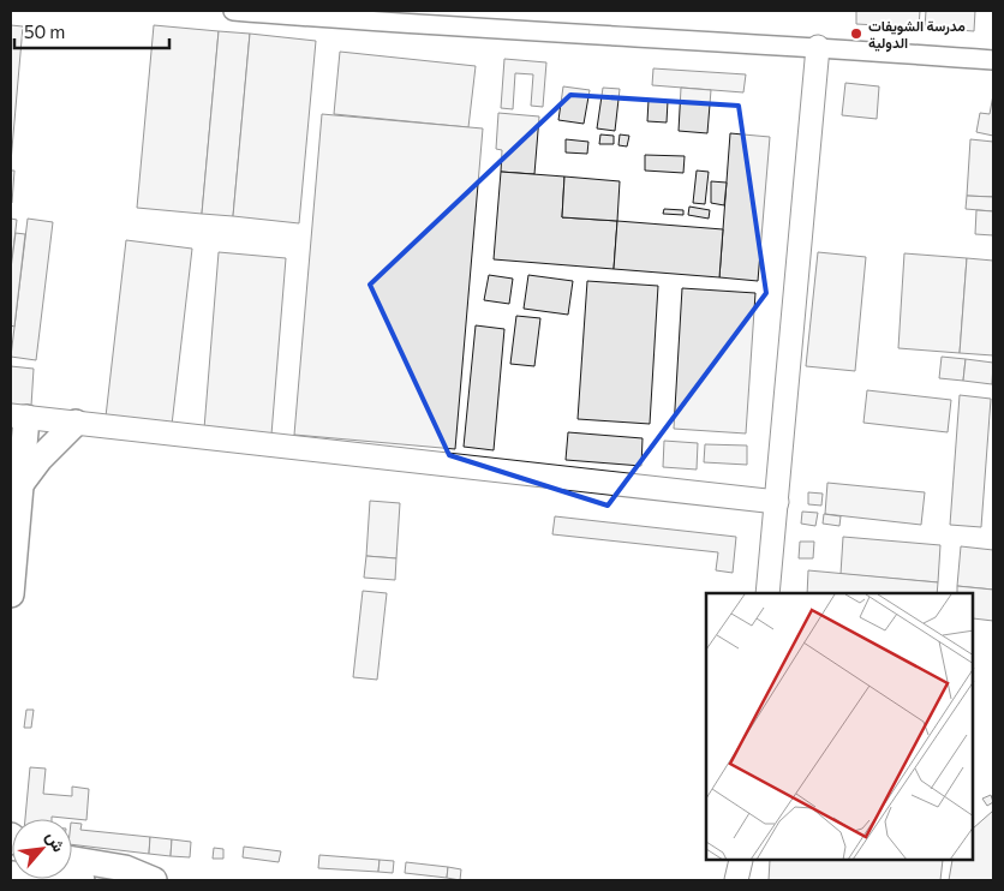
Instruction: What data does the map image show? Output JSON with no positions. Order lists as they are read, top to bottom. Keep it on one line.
{"places":["مدرسة الشويفات الدولية"],"scale_bar":"50 m","north":"top right"}
